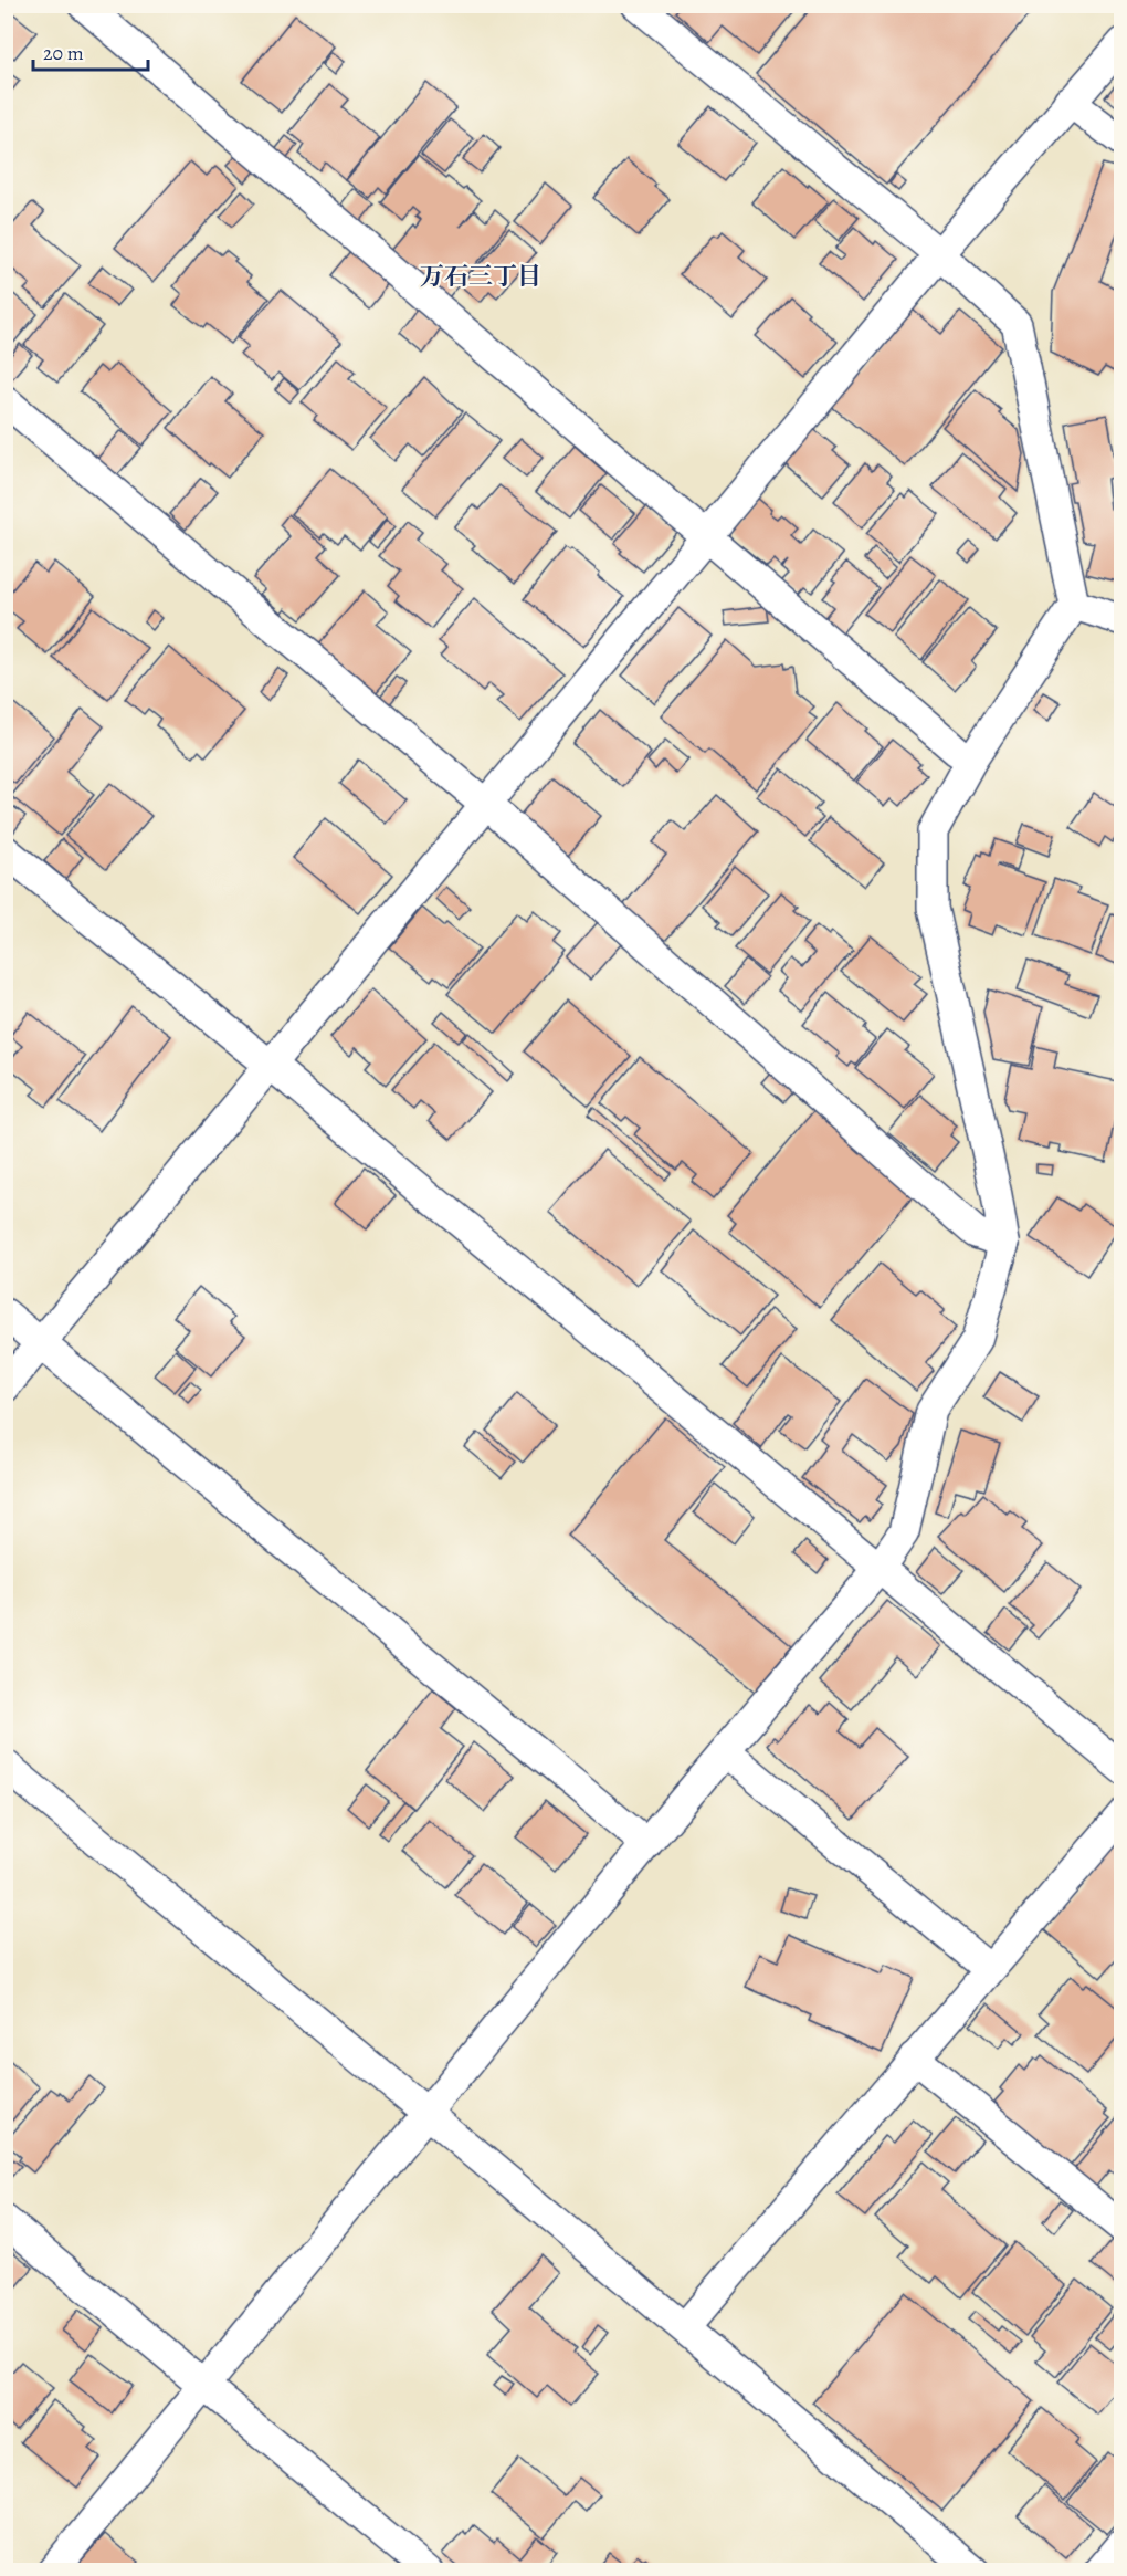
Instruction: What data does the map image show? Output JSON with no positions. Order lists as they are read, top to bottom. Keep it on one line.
{"districts":["万石三丁目"],"scale_bar":"20 m"}
